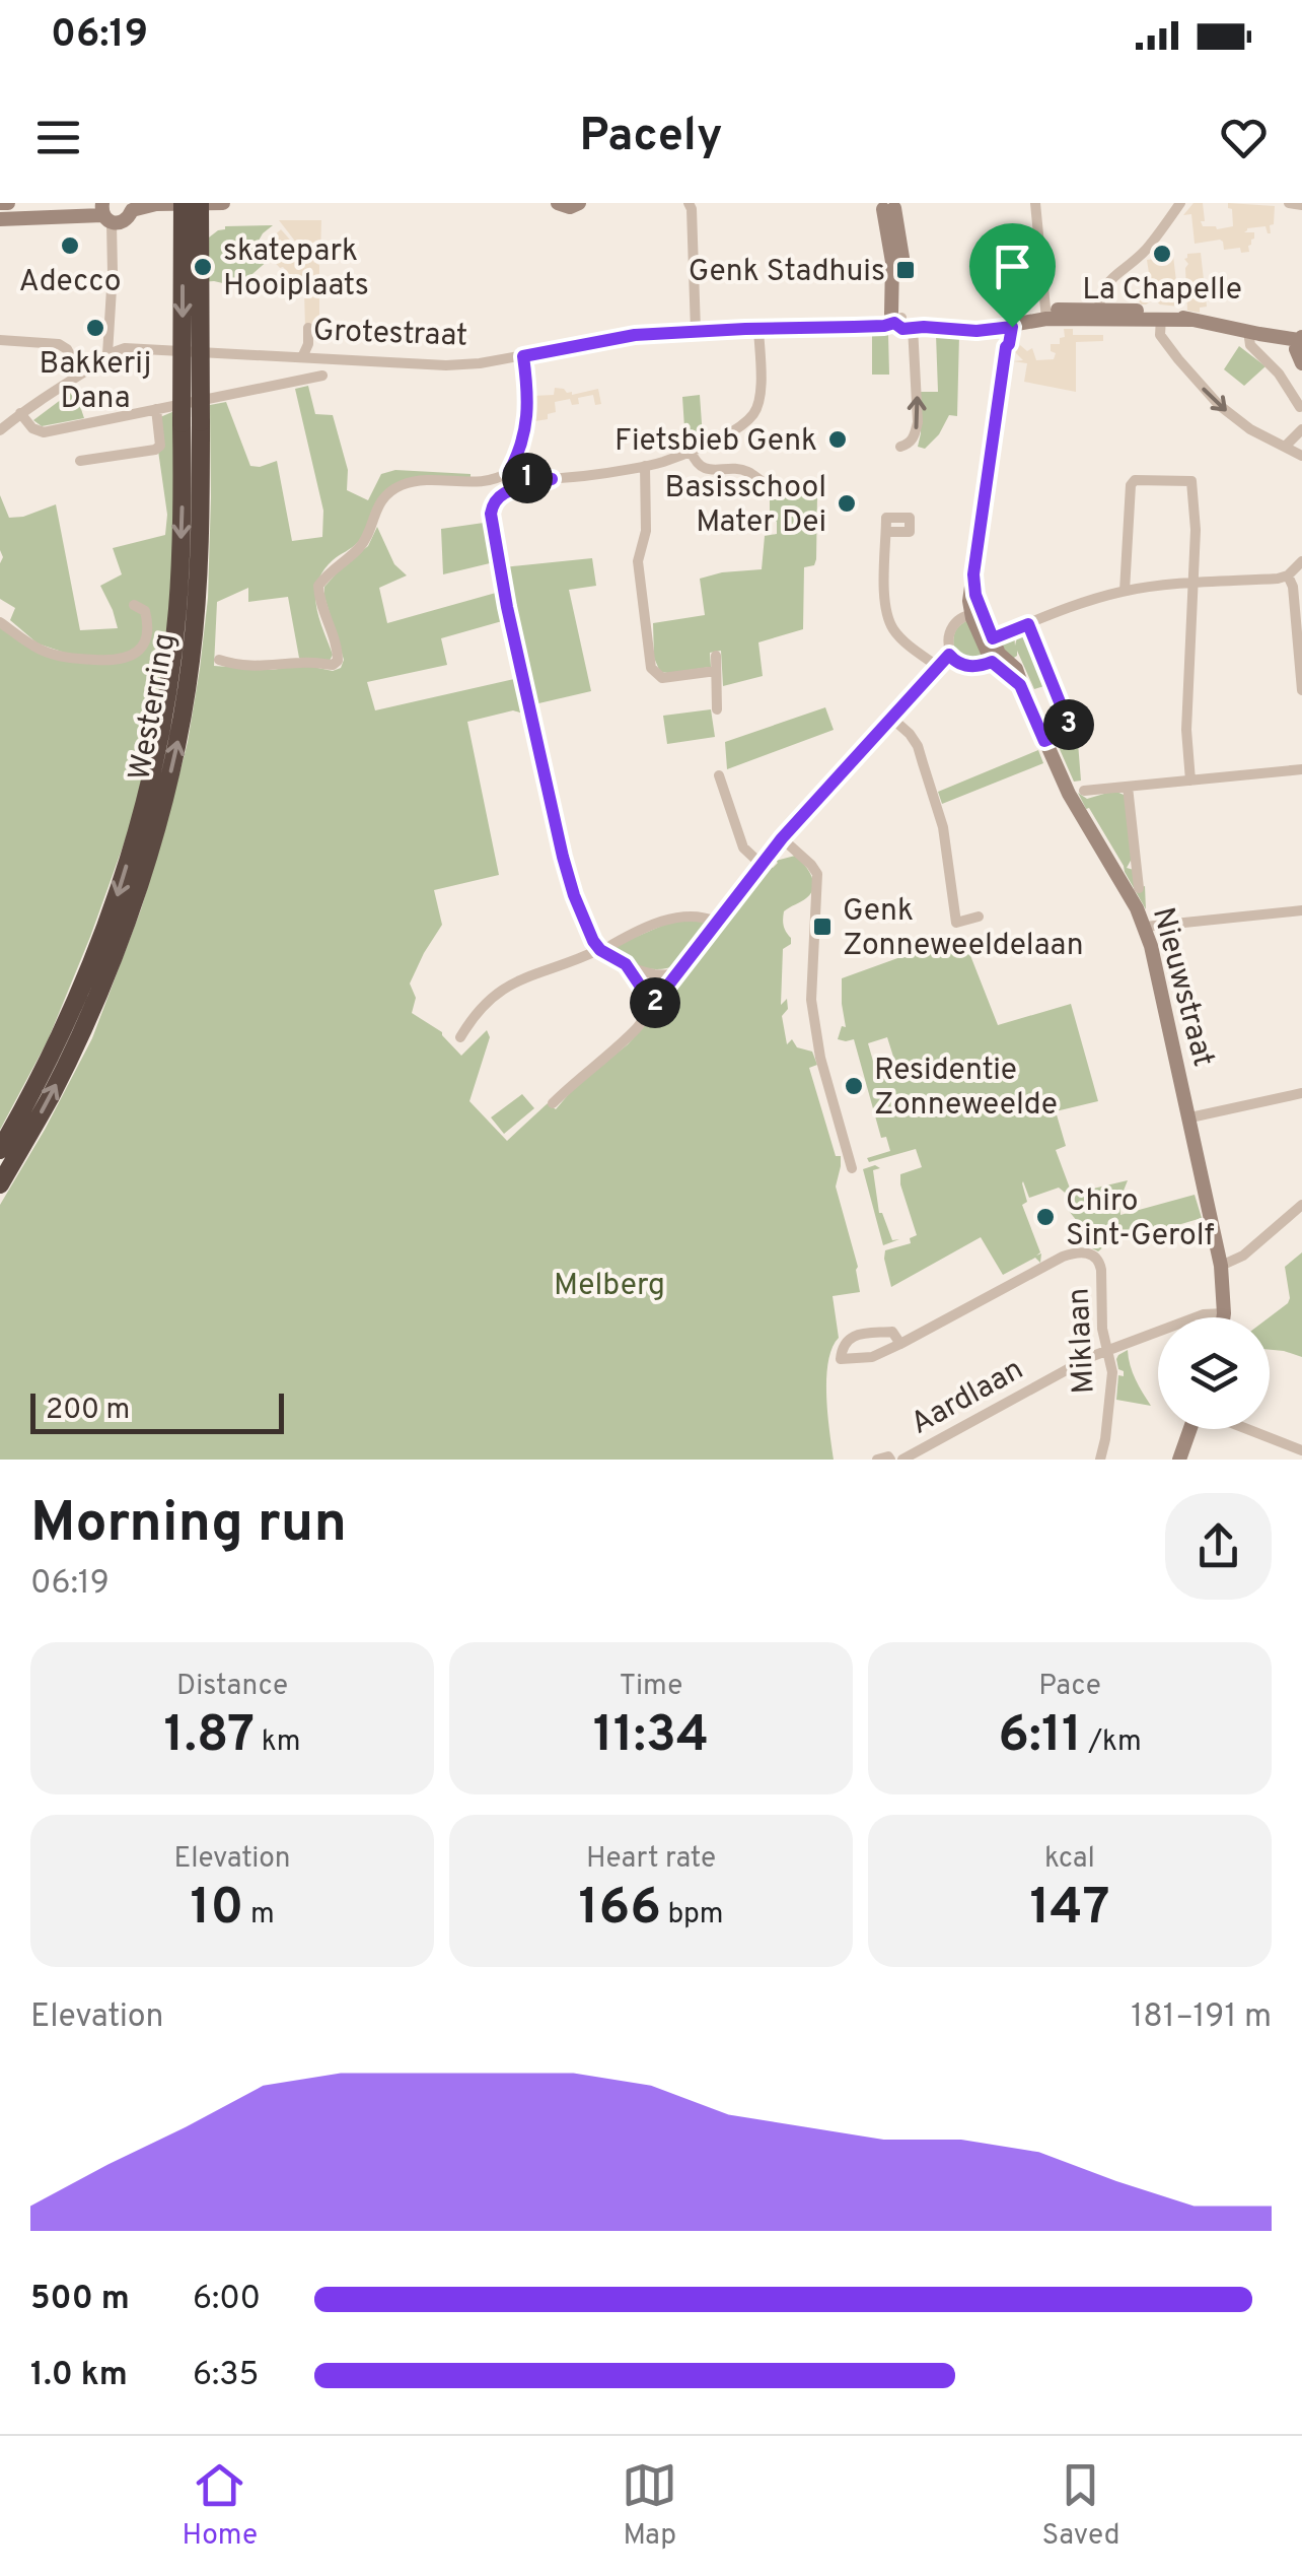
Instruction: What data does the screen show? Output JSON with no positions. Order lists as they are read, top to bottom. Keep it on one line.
{"streets":{"highway":["Westerring"],"street":["Grotestraat","Nieuwstraat","Miklaan","Aardlaan"]},"crossings":[["Grotestraat","Nieuwstraat"],["Nieuwstraat","Aardlaan"],["Miklaan","Aardlaan"]],"parks":["Melberg"],"places":{"other":["Adecco","La Chapelle","skatepark Hooiplaats","Bakkerij Dana","Fietsbieb Genk","Basisschool Mater Dei","Residentie Zonneweelde","Chiro Sint-Gerolf"],"transit":["Genk Stadhuis","Genk Zonneweeldelaan"]},"scale_bar":"200 m","page":{"status":"06:19","header":"Pacely","pins":["1","3","2"],"scale":"200 m","heading":["Morning run","06:19"],"stats":[["Distance","1.87 km"],["Time","11:34"],["Pace","6:11 /km"],["Elevation","10 m"],["Heart rate","166 bpm"],["kcal","147"]],"chart":["Elevation","181–191 m"],"list":[{"name":"500 m","note":"6:00"},{"name":"1.0 km","note":"6:35"}],"tabs":["Home","Map","Saved"]}}
